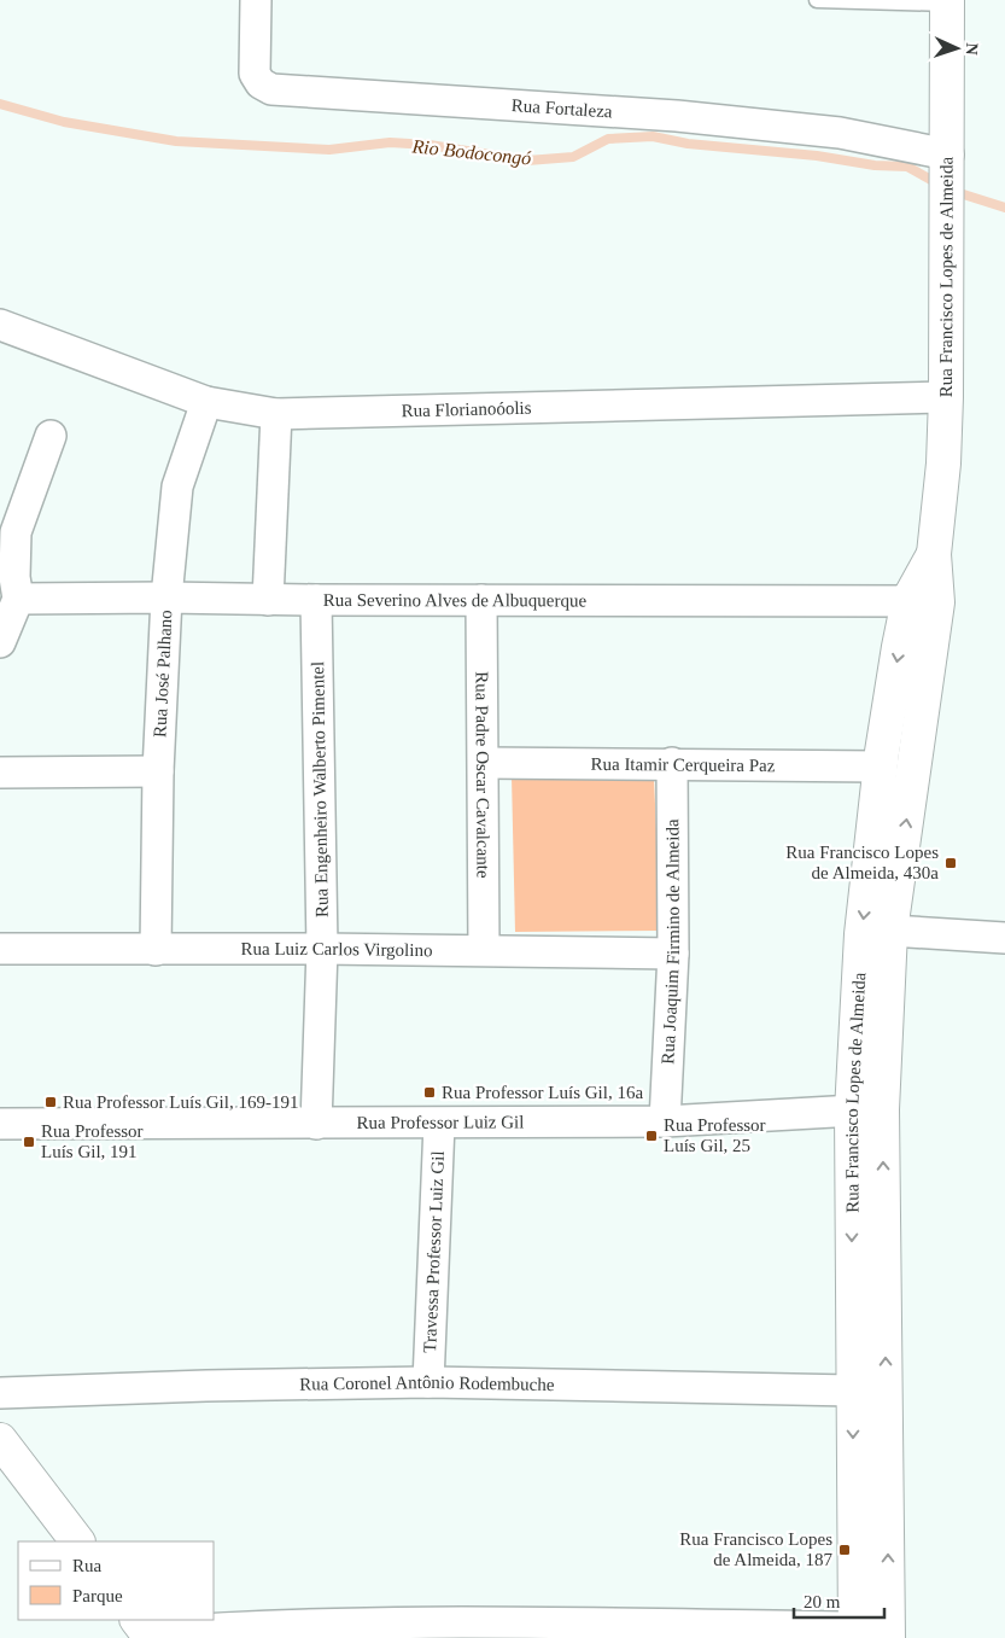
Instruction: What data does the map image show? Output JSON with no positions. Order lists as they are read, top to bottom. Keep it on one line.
{"streets":{"main road":["Rua Francisco Lopes de Almeida"],"street":["Rua Fortaleza","Rua Florianoóolis","Rua Severino Alves de Albuquerque","Rua José Palhano","Rua Itamir Cerqueira Paz","Rua Padre Oscar Cavalcante","Rua Engenheiro Walberto Pimentel","Rua Joaquim Firmino de Almeida","Rua Luiz Carlos Virgolino","Rua Professor Luiz Gil","Travessa Professor Luiz Gil","Rua Coronel Antônio Rodembuche"]},"crossings":[["Rua Fortaleza","Rua Francisco Lopes de Almeida"],["Rua Francisco Lopes de Almeida","Rua Florianoóolis"],["Rua Francisco Lopes de Almeida","Rua Severino Alves de Albuquerque"],["Rua Francisco Lopes de Almeida","Rua Itamir Cerqueira Paz"],["Rua Francisco Lopes de Almeida","Rua Professor Luiz Gil"],["Rua Francisco Lopes de Almeida","Rua Coronel Antônio Rodembuche"],["Rua Florianoóolis","Rua José Palhano"],["Rua Severino Alves de Albuquerque","Rua José Palhano"],["Rua Severino Alves de Albuquerque","Rua Padre Oscar Cavalcante"],["Rua Severino Alves de Albuquerque","Rua Engenheiro Walberto Pimentel"],["Rua José Palhano","Rua Luiz Carlos Virgolino"],["Rua Itamir Cerqueira Paz","Rua Padre Oscar Cavalcante"],["Rua Itamir Cerqueira Paz","Rua Joaquim Firmino de Almeida"],["Rua Padre Oscar Cavalcante","Rua Luiz Carlos Virgolino"],["Rua Engenheiro Walberto Pimentel","Rua Luiz Carlos Virgolino"],["Rua Engenheiro Walberto Pimentel","Rua Professor Luiz Gil"],["Rua Joaquim Firmino de Almeida","Rua Luiz Carlos Virgolino"],["Rua Joaquim Firmino de Almeida","Rua Professor Luiz Gil"],["Rua Professor Luiz Gil","Travessa Professor Luiz Gil"],["Travessa Professor Luiz Gil","Rua Coronel Antônio Rodembuche"]],"water":["Rio Bodocongó"],"places":{"transit":["Rua Francisco Lopes de Almeida, 430a","Rua Professor Luís Gil, 16a","Rua Professor Luís Gil, 169-191","Rua Professor Luís Gil, 25","Rua Professor Luís Gil, 191","Rua Francisco Lopes de Almeida, 187"]},"legend":["Rua","Parque"],"scale_bar":"20 m","north":"right"}
